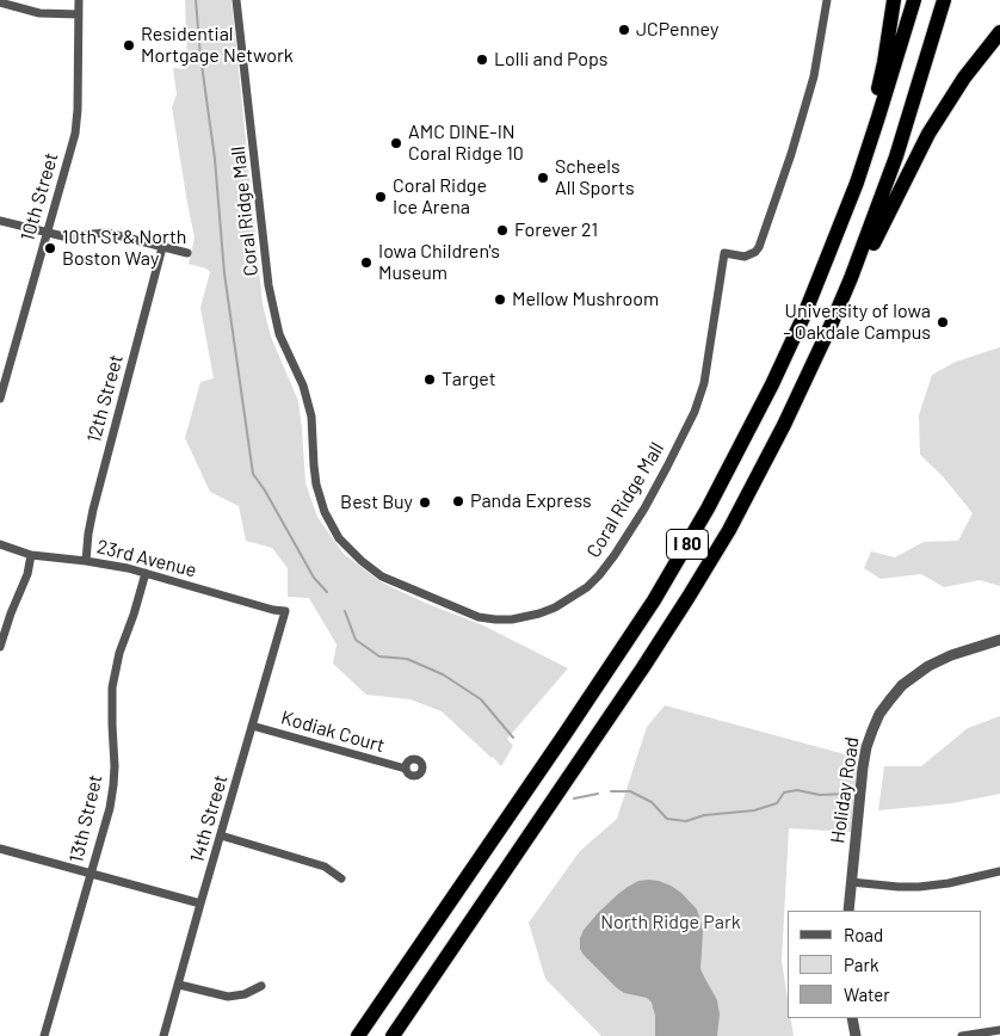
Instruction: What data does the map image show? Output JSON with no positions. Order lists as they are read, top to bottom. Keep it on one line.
{"streets":{"highway":["I 80"],"street":["10th Street","Coral Ridge Mall","12th Street","23rd Avenue","Kodiak Court","Holiday Road","13th Street","14th Street"]},"crossings":[["12th Street","23rd Avenue"],["23rd Avenue","13th Street"],["23rd Avenue","14th Street"],["Kodiak Court","14th Street"]],"parks":["North Ridge Park"],"places":["JCPenney","Residential Mortgage Network","Lolli and Pops","AMC DINE-IN Coral Ridge 10","Scheels All Sports","Coral Ridge Ice Arena","Forever 21","10th St & North Boston Way","Iowa Children's Museum","Mellow Mushroom","University of Iowa - Oakdale Campus","Target","Panda Express","Best Buy"],"legend":["Road","Park","Water"]}
